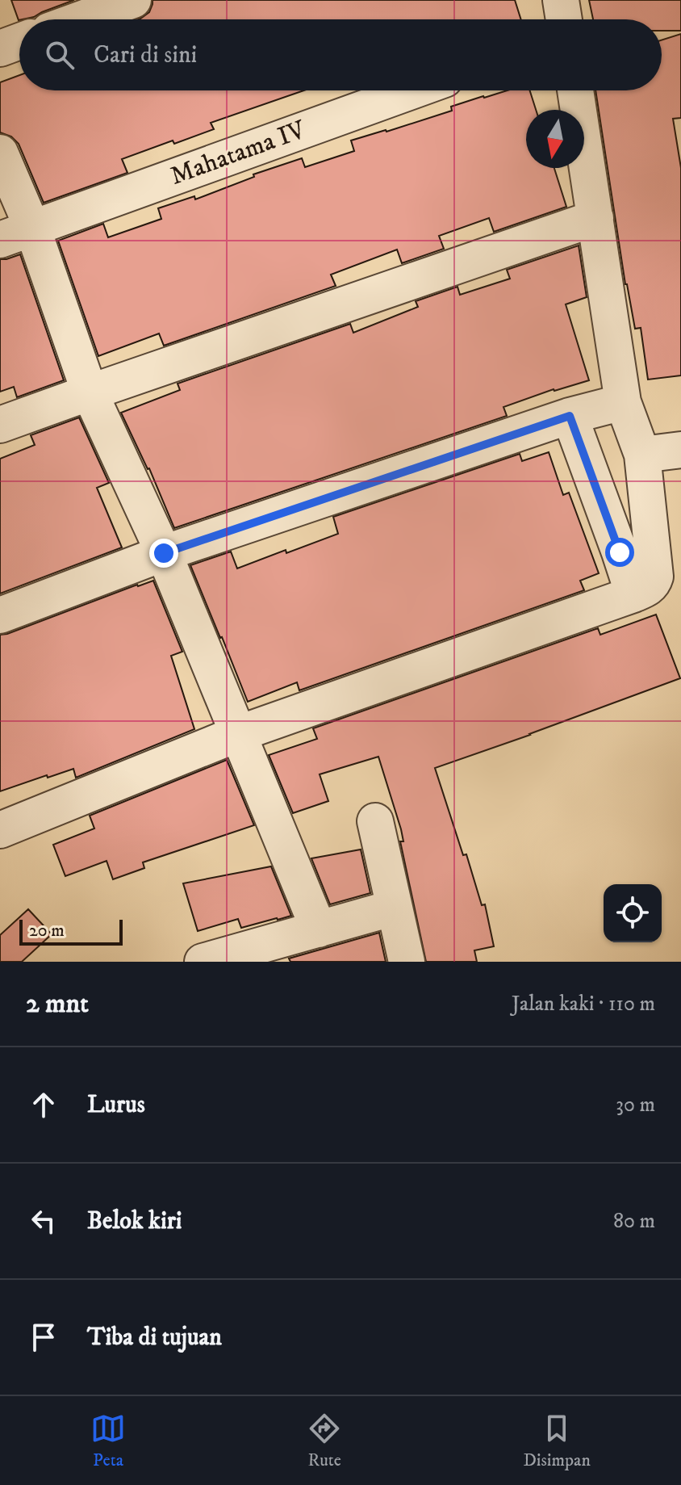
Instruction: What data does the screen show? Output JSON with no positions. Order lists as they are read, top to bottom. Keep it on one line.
{"streets":{"street":["Mahatama IV"]},"scale_bar":"20 m","north":"bottom","page":{"search":"Cari di sini","scale":"20 m","heading":["2 mnt","Jalan kaki · 110 m"],"list":[["Lurus","30 m"],["Belok kiri","80 m"],"Tiba di tujuan"],"nav":["Peta","Rute","Disimpan"]}}
